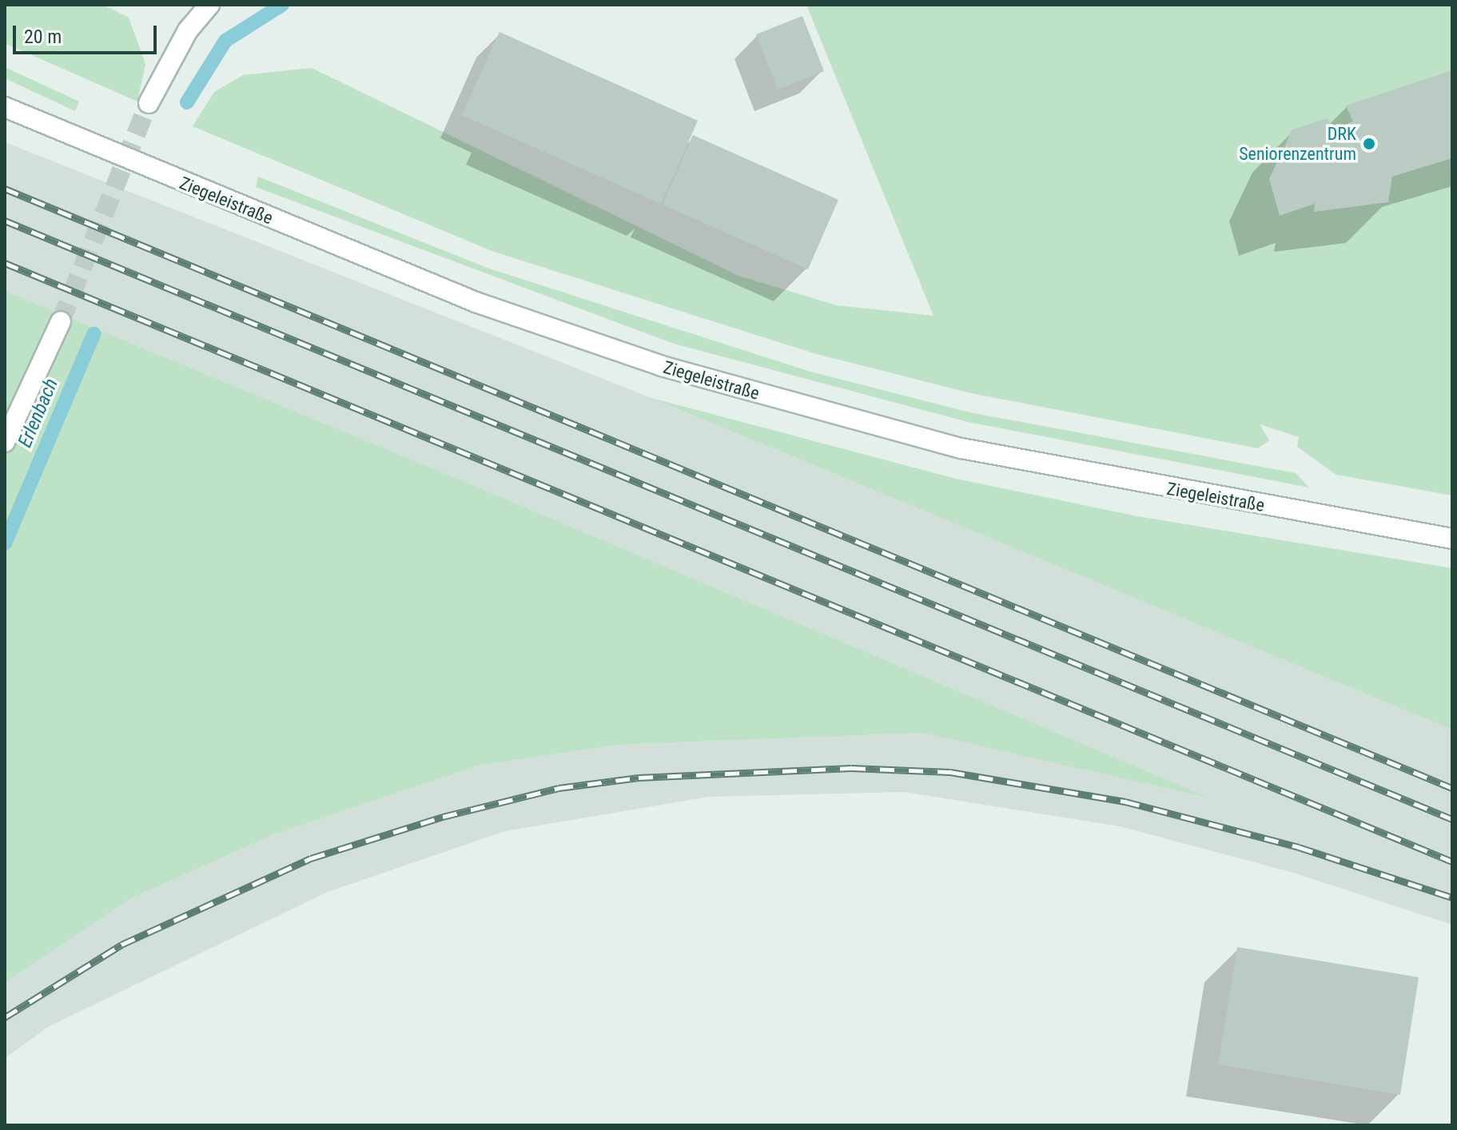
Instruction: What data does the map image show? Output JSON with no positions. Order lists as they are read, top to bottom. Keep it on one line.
{"streets":{"street":["Ziegeleistraße"]},"water":["Erlenbach"],"places":["DRK Seniorenzentrum"],"scale_bar":"20 m"}
